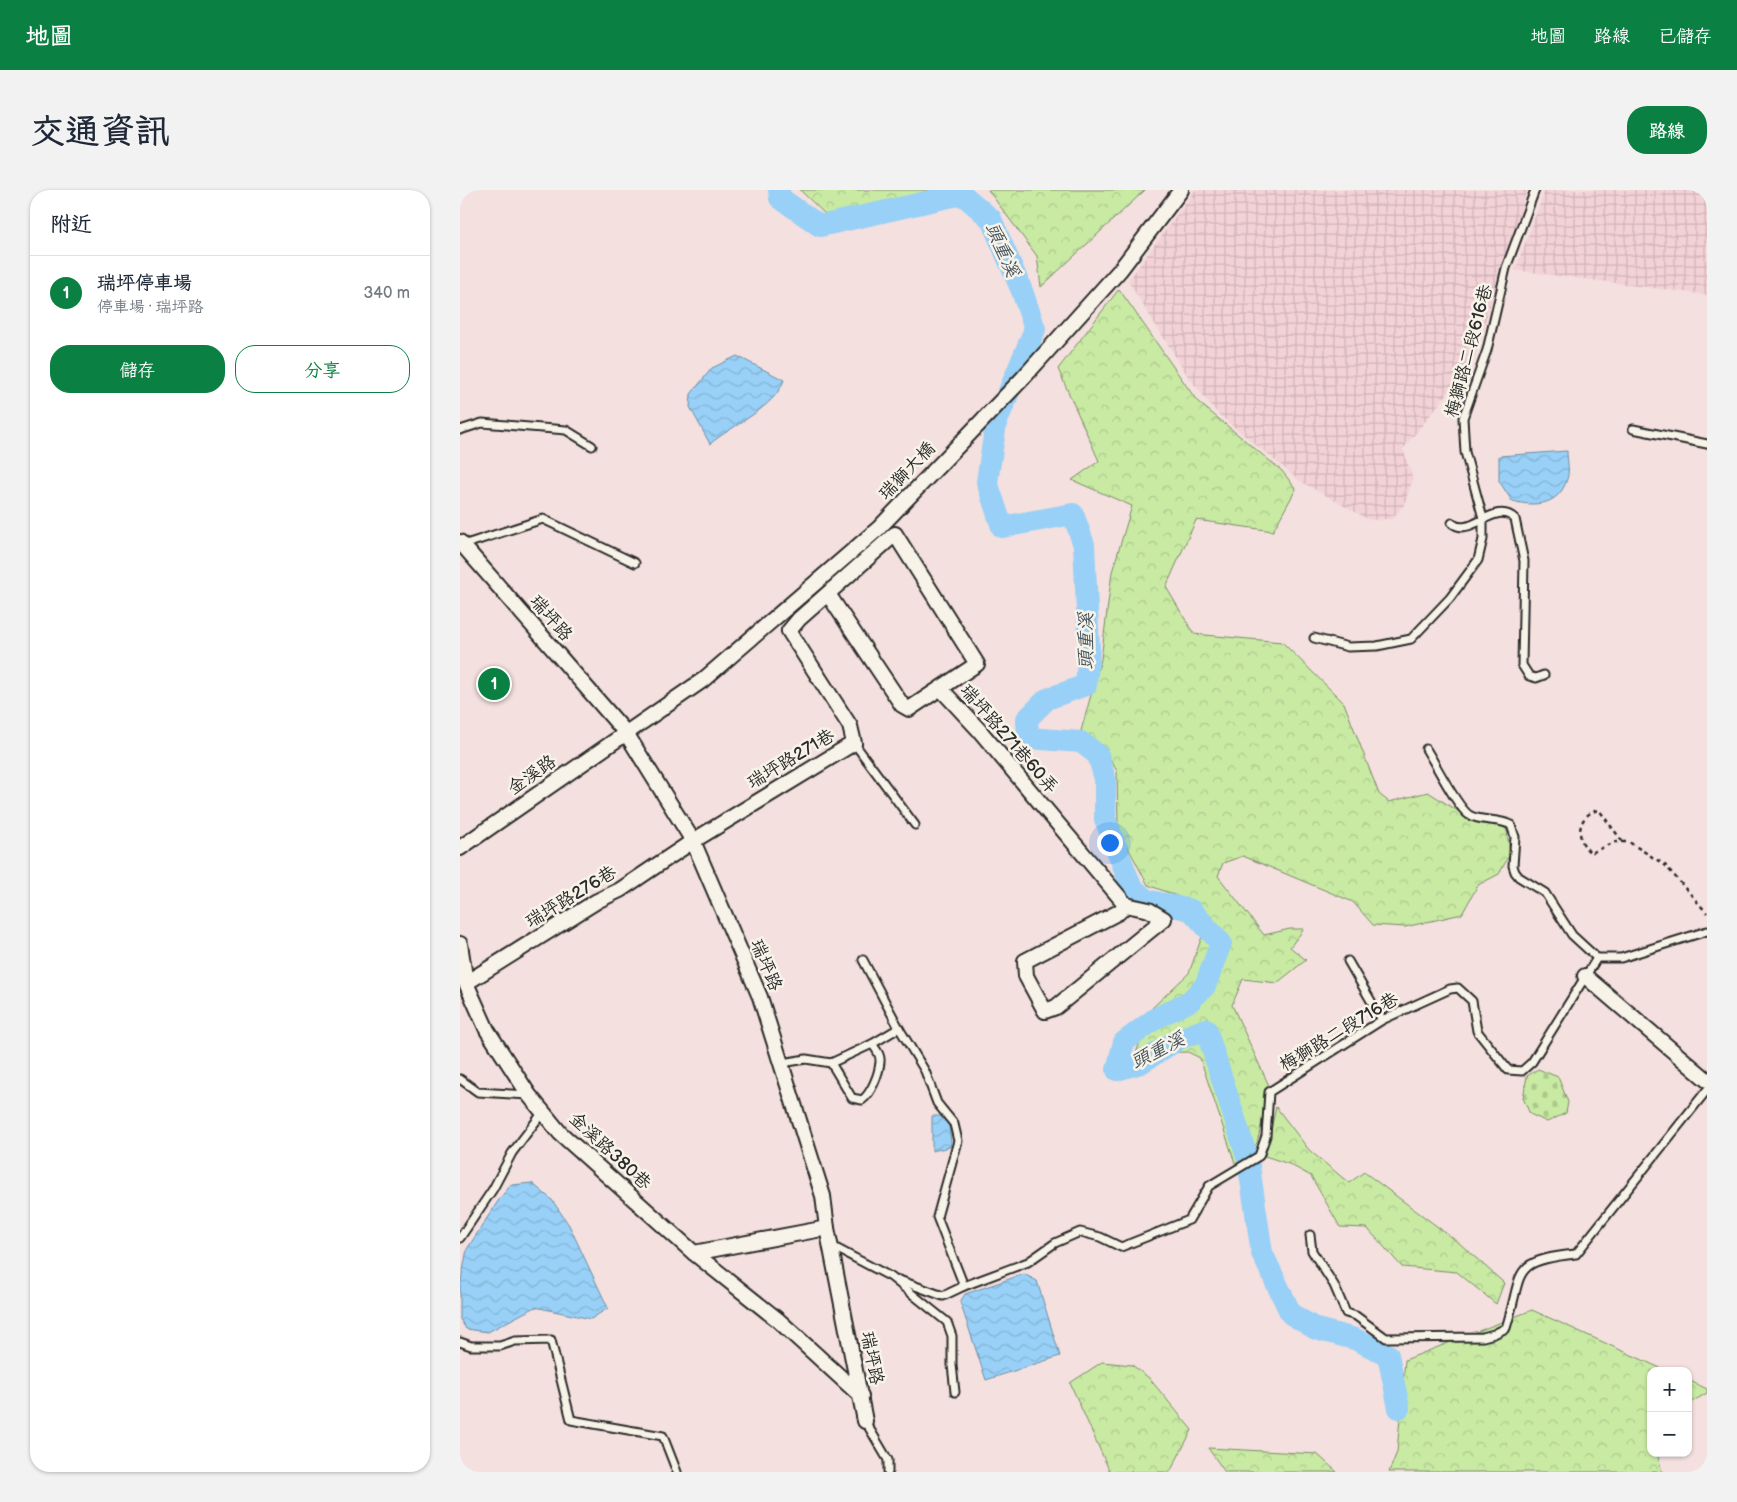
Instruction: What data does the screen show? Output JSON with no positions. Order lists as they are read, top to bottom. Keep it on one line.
{"streets":{"street":["瑞獅大橋","瑞坪路","瑞坪路271巷60弄","瑞坪路271巷","金溪路","瑞坪路276巷","金溪路380巷"],"lane":["梅獅路二段616巷","梅獅路二段716巷"]},"crossings":[["瑞獅大橋","瑞坪路"],["瑞獅大橋","金溪路"],["瑞坪路","瑞坪路271巷"],["瑞坪路","金溪路"],["瑞坪路","瑞坪路276巷"],["瑞坪路","金溪路380巷"],["瑞坪路271巷60弄","瑞坪路271巷"],["瑞坪路271巷","瑞坪路276巷"],["瑞坪路276巷","金溪路380巷"]],"water":["頭重溪"],"page":{"header":"地圖","nav":["地圖","路線","已儲存"],"buttons":["路線",["儲存","分享"]],"title":"交通資訊","heading":"附近","list":[{"mark":"1","name":"瑞坪停車場","note":"停車場 · 瑞坪路","value":"340 m"}],"pins":"1","map_buttons":["+","−"]}}
